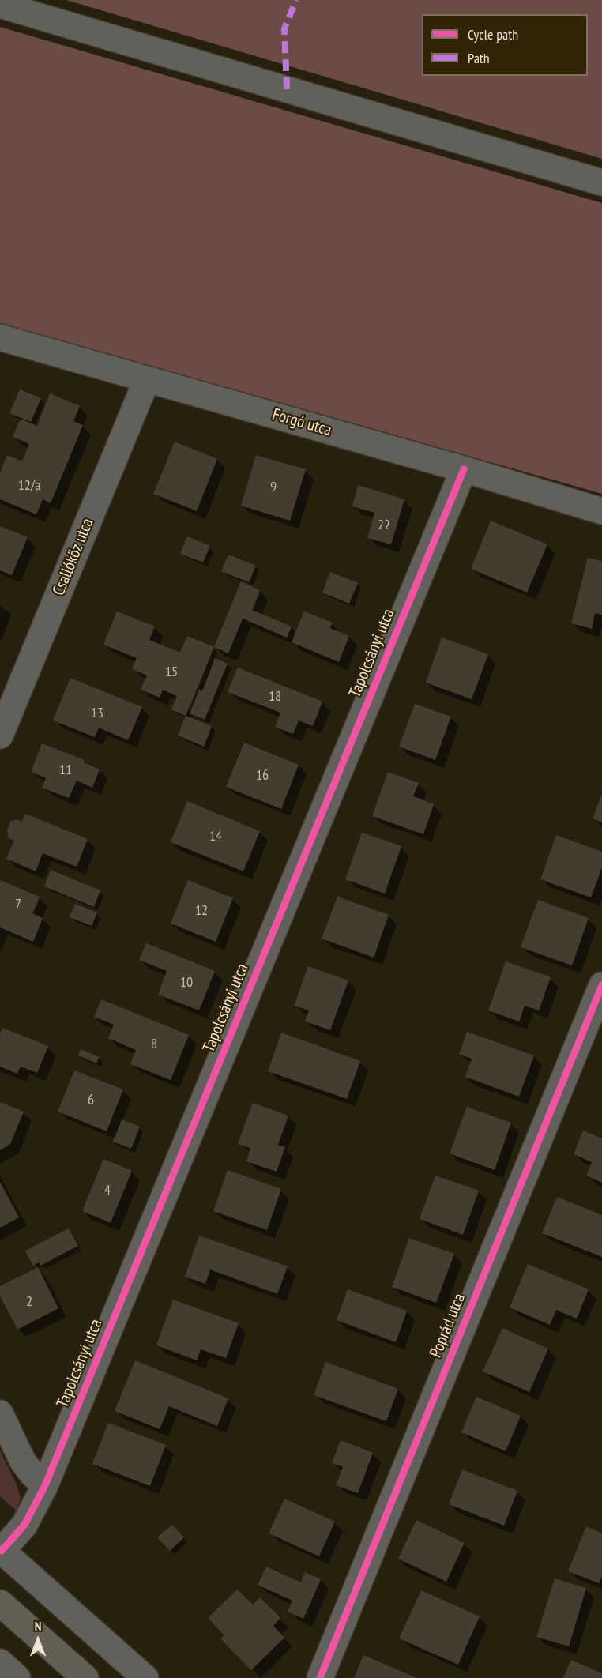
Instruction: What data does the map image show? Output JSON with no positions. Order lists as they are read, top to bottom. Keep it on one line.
{"streets":{"street":["Forgó utca","Csallóköz utca","Tapolcsányi utca","Poprád utca"]},"crossings":[["Forgó utca","Csallóköz utca"],["Forgó utca","Tapolcsányi utca"]],"house_numbers":["12/a","9","22","15","18","13","11","16","14","7","12","10","8","6","4","2"],"legend":["Cycle path","Path"],"north":"top"}
